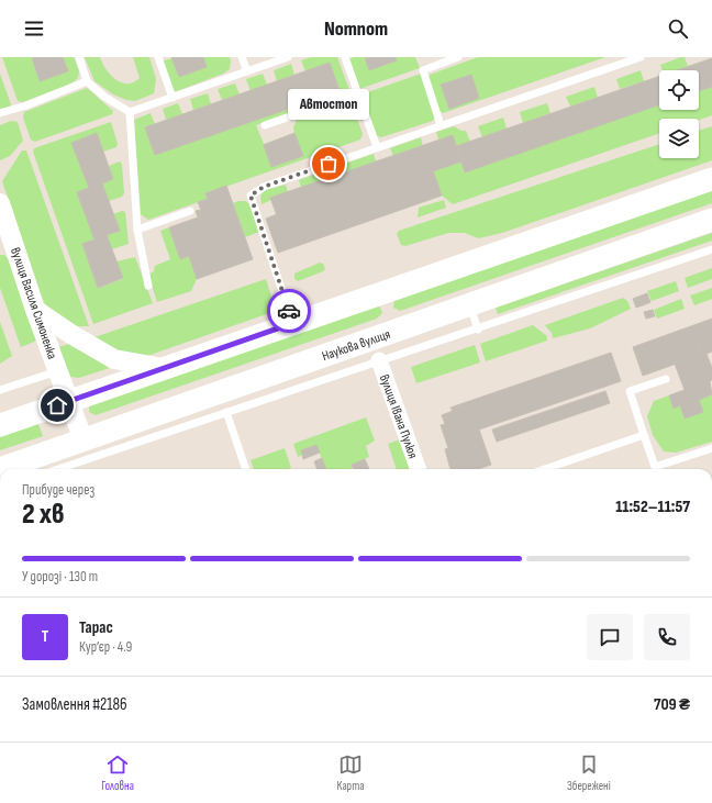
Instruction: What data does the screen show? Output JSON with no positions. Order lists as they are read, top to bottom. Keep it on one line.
{"streets":{"main road":["Наукова вулиця"],"street":["вулиця Василя Симоненка","вулиця Івана Пулюя"]},"crossings":[["вулиця Василя Симоненка","Наукова вулиця"]],"places":["Автостоп"],"page":{"header":"Nomnom","bubble":"Автостоп","heading":["2 хв","Прибуде через","11:52–11:57"],"panel":["Тарас","Кур’єр · 4.9","Замовлення #2186","709 ₴"],"bar":"У дорозі · 130 m","round":"Т","tabs":["Головна","Карта","Збережені"]}}
